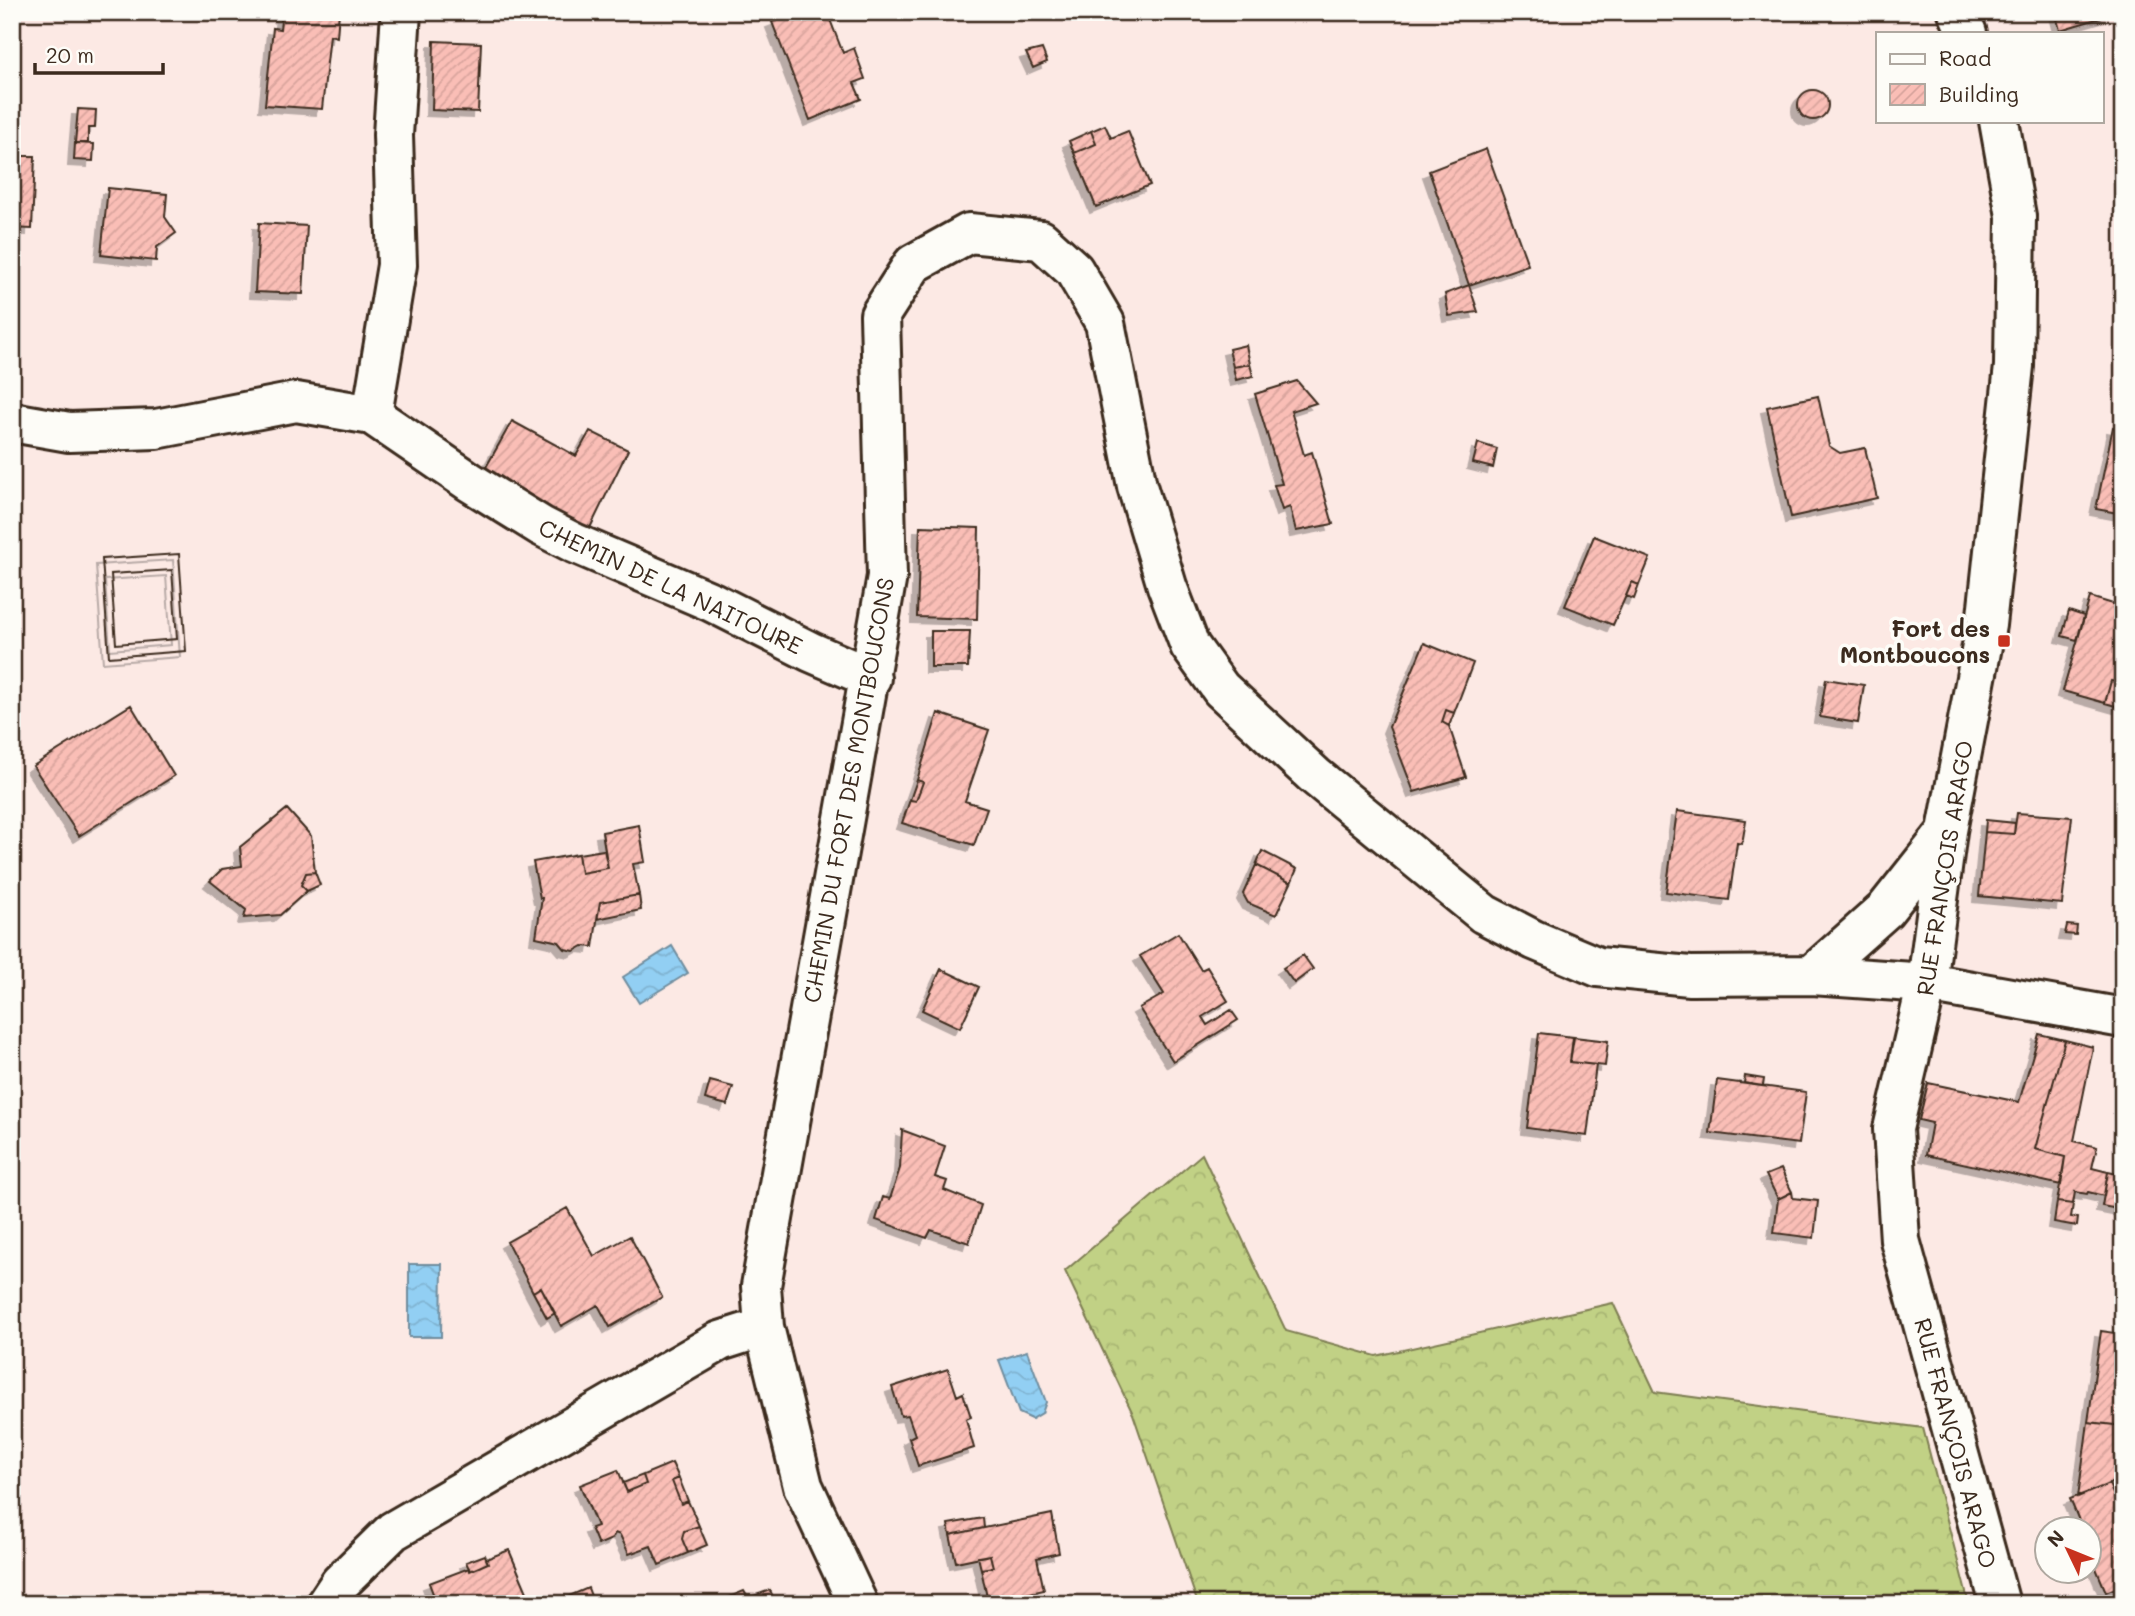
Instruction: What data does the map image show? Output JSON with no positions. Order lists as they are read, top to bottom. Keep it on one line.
{"streets":{"street":["CHEMIN DE LA NAITOURE","CHEMIN DU FORT DES MONTBOUCONS","RUE FRANÇOIS ARAGO"]},"crossings":[["CHEMIN DE LA NAITOURE","CHEMIN DU FORT DES MONTBOUCONS"],["CHEMIN DU FORT DES MONTBOUCONS","RUE FRANÇOIS ARAGO"]],"places":{"transit":["Fort des Montboucons"]},"legend":["Road","Building"],"scale_bar":"20 m","north":"top left"}
